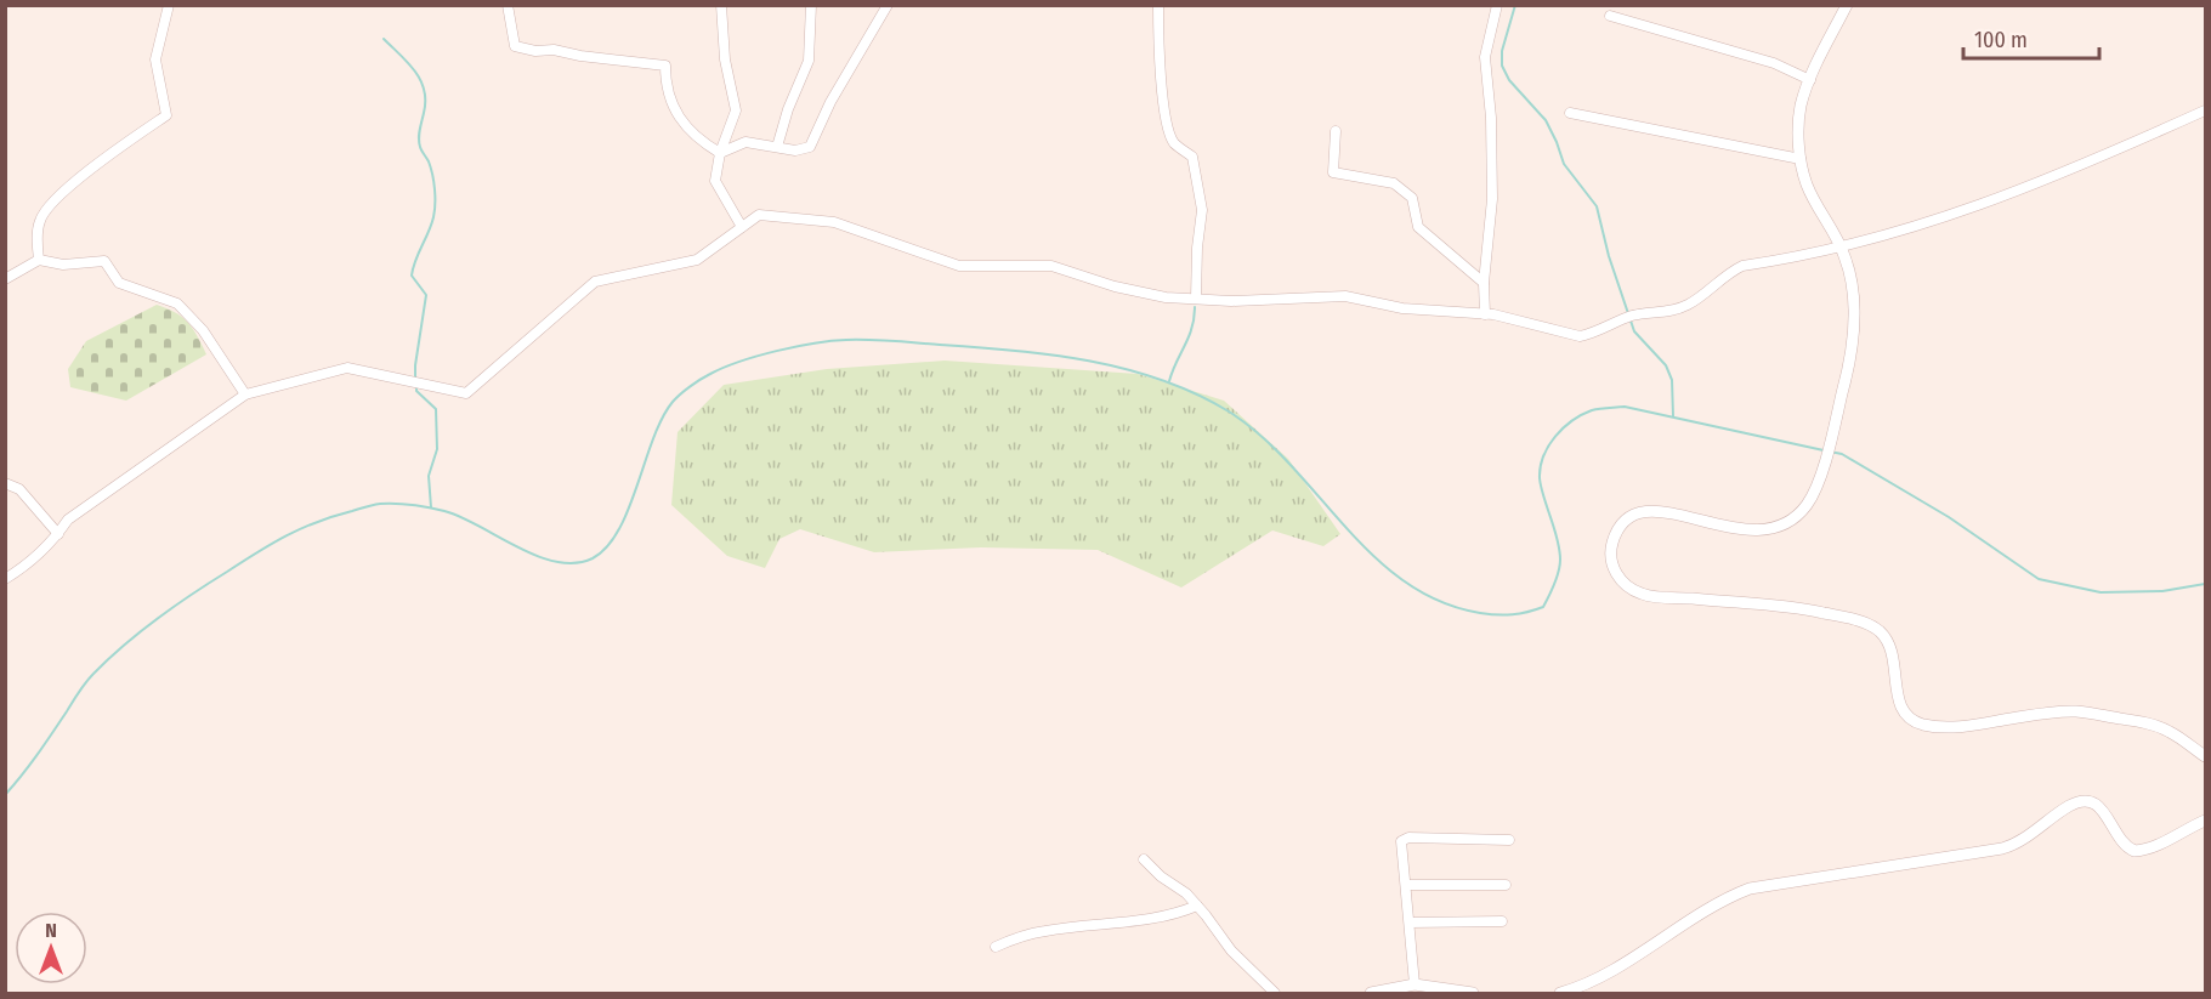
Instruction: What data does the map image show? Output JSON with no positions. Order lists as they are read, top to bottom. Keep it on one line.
{"scale_bar":"100 m","north":"top"}
